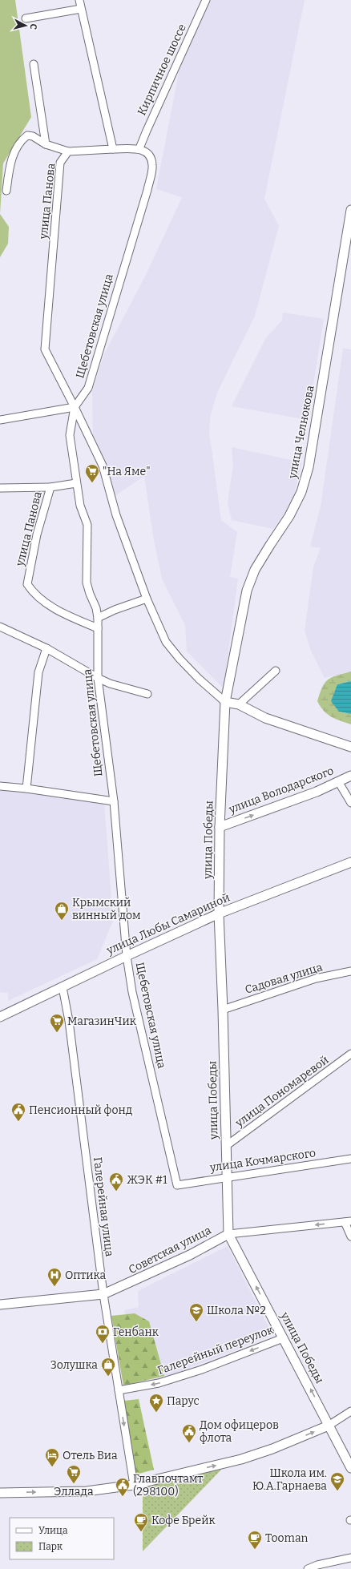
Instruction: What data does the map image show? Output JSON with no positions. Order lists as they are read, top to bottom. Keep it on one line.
{"streets":{"main road":["улица Челнокова","улица Володарского","улица Победы","улица Любы Самариной","Советская улица"],"street":["Кирпичное шоссе","улица Панова","Щебетовская улица","Садовая улица","улица Пономаревой","улица Кочмарского","Галерейная улица","Галерейный переулок"]},"crossings":[["Кирпичное шоссе","Щебетовская улица"],["улица Панова","Щебетовская улица"],["улица Панова","улица Челнокова"],["улица Панова","улица Победы"],["Щебетовская улица","улица Любы Самариной"],["Щебетовская улица","улица Кочмарского"],["улица Челнокова","улица Победы"],["улица Володарского","улица Победы"],["улица Победы","улица Любы Самариной"],["улица Победы","Садовая улица"],["улица Победы","улица Пономаревой"],["улица Победы","улица Кочмарского"],["улица Победы","Советская улица"],["улица Победы","Галерейный переулок"],["улица Любы Самариной","Галерейная улица"],["Галерейная улица","Советская улица"],["Галерейная улица","Галерейный переулок"]],"one_way":["улица Володарского","Галерейный переулок"],"places":{"supermarket":["\"На Яме\"","МагазинЧик","Эллада"],"shop":["Крымский винный дом","Золушка"],"public building":["Пенсионный фонд","ЖЭК #1","Дом офицеров флота","Главпочтамт (298100)"],"hospital":["Оптика"],"school or university":["Школа №2","Школа им. Ю.А.Гарнаева"],"bank":["Генбанк"],"place":["Парус"],"hotel":["Отель Виа"],"cafe":["Кофе Брейк","Tooman"]},"legend":["Улица","Парк"],"north":"right"}
